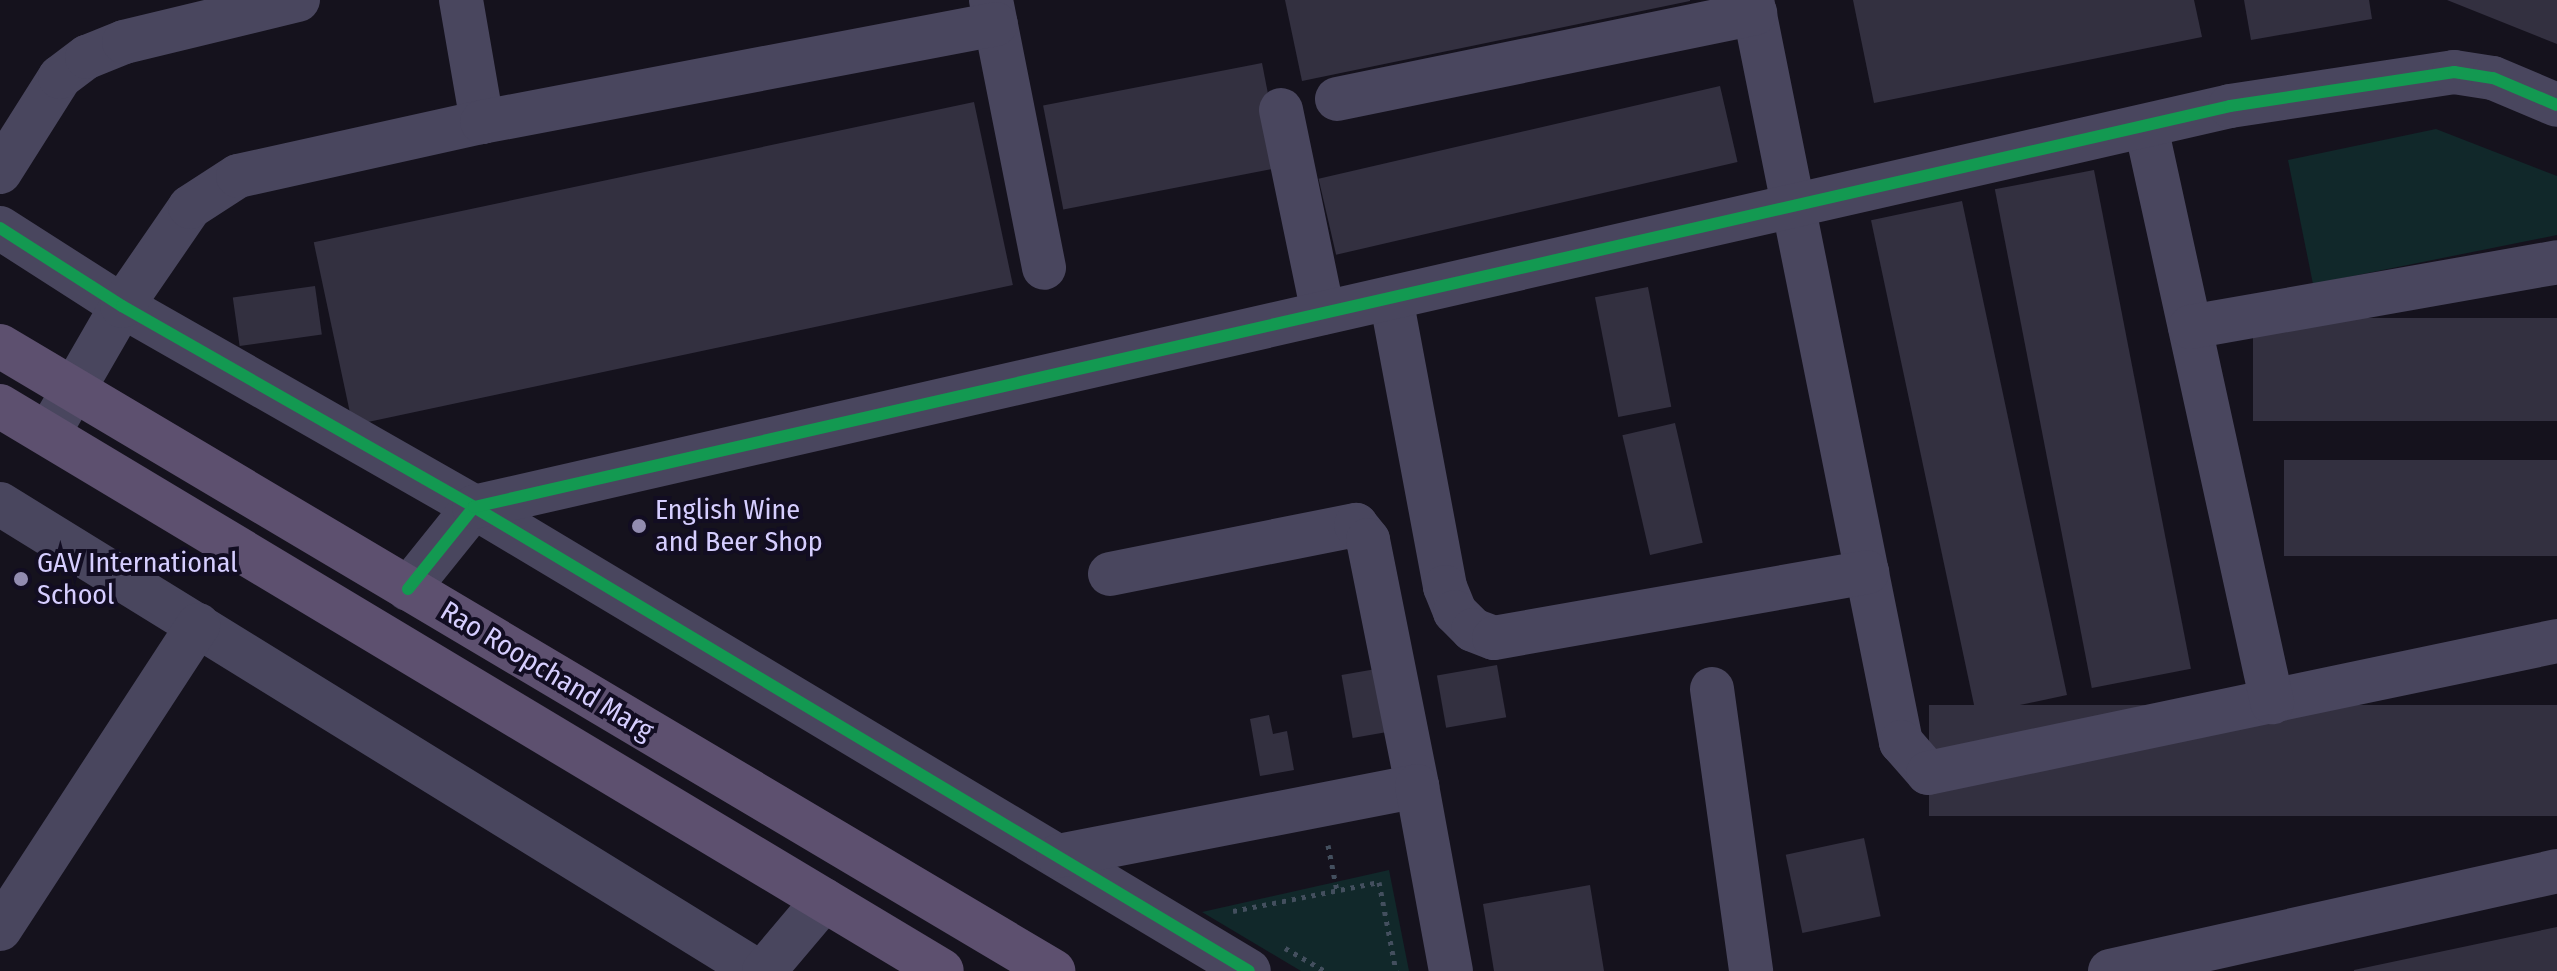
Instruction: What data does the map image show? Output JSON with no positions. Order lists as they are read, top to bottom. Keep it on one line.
{"streets":{"main road":["Rao Roopchand Marg"]},"places":["English Wine and Beer Shop","GAV International School"]}
